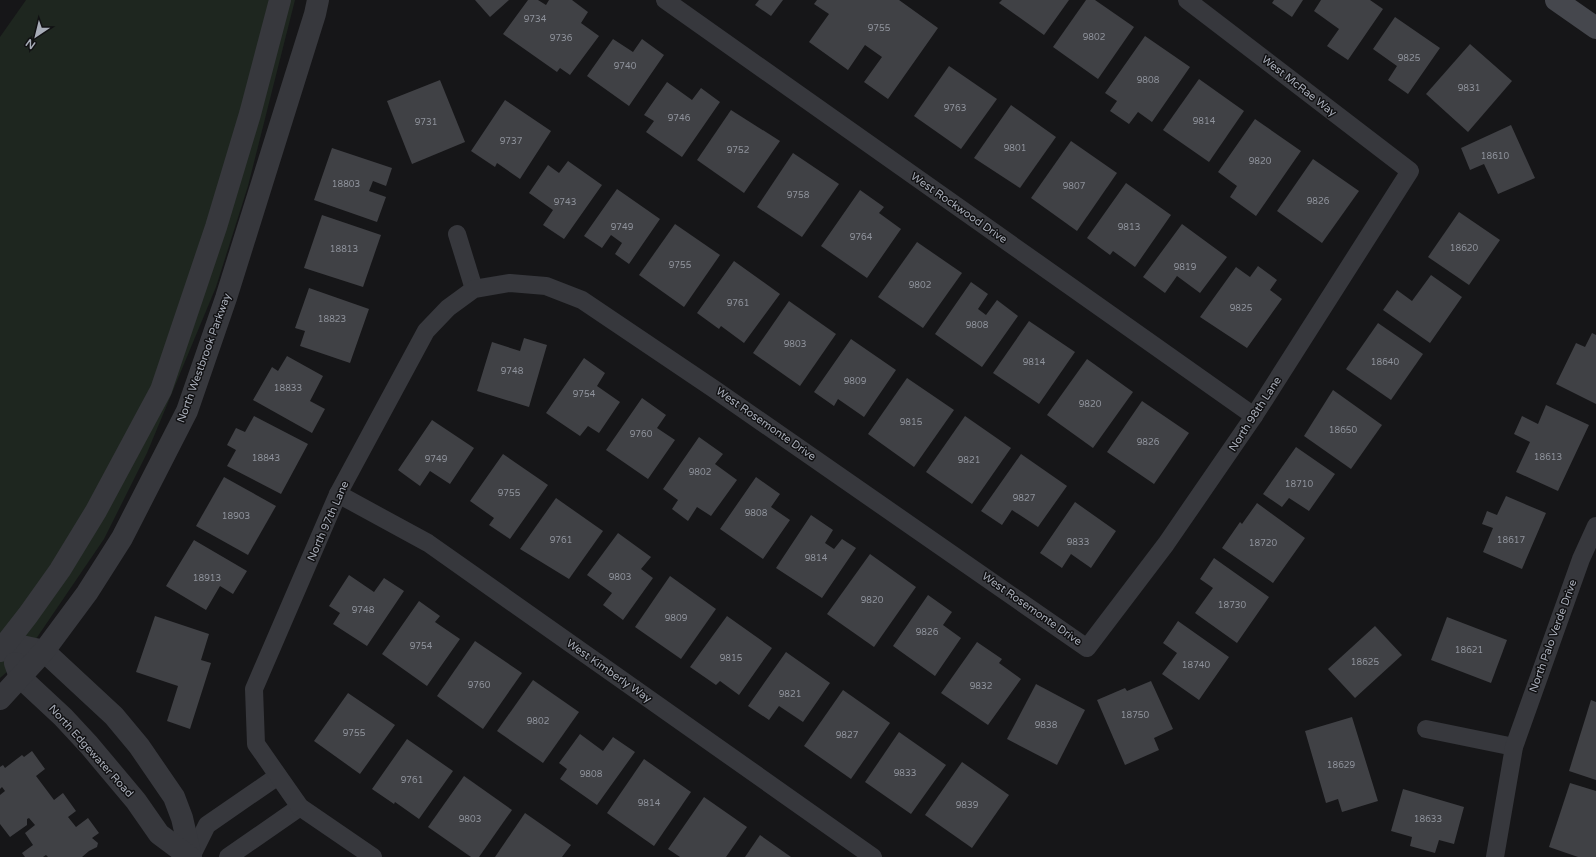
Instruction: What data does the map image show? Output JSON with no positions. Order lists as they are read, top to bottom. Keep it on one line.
{"streets":{"street":["West McRae Way","West Rockwood Drive","North Westbrook Parkway","North 98th Lane","West Rosemonte Drive","North 97th Lane","North Palo Verde Drive","West Kimberly Way","North Edgewater Road"]},"crossings":[["West McRae Way","North 98th Lane"],["West Rockwood Drive","North 98th Lane"],["North Westbrook Parkway","North Edgewater Road"],["North 98th Lane","West Rosemonte Drive"],["West Rosemonte Drive","North 97th Lane"],["North 97th Lane","West Kimberly Way"]],"house_numbers":["9734","9755","9802","9736","9825","9740","9808","9831","9763","9746","9814","9731","9737","9801","9752","18610","9820","18803","9807","9758","9826","9743","9749","9813","9764","18620","18813","9755","9819","9802","9761","9825","18823","9808","9803","9814","18640","9748","9809","18833","9754","9820","9815","18650","9760","9826","18613","18843","9749","9821","9802","18710","9755","9827","9808","18903","9761","18617","9833","18720","9814","9803","18913","9820","18730","9748","9809","9826","9754","18621","9815","18625","18740","9760","9832","9821","18750","9802","9838","9755","9827","18629","9833","9808","9761","9814","9839","9803","18633"],"north":"bottom left"}
